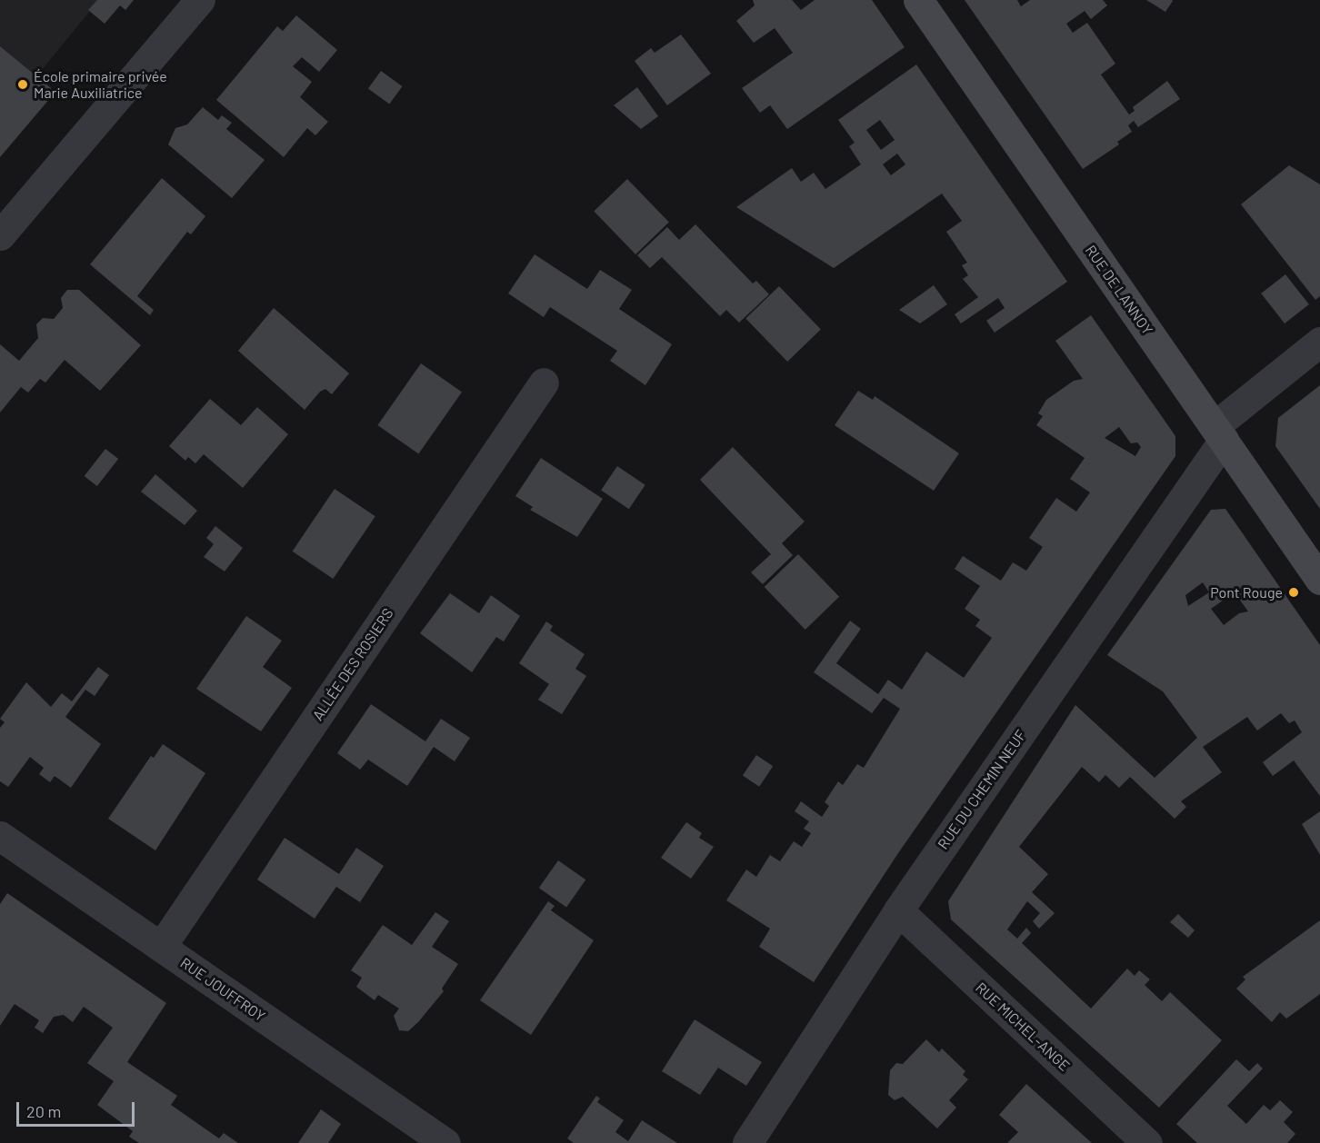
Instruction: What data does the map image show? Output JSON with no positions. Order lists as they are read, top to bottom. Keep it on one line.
{"streets":{"main road":["RUE DE LANNOY"],"street":["ALLÉE DES ROSIERS","RUE DU CHEMIN NEUF","RUE JOUFFROY","RUE MICHEL-ANGE"]},"crossings":[["RUE DE LANNOY","RUE DU CHEMIN NEUF"],["ALLÉE DES ROSIERS","RUE JOUFFROY"],["RUE DU CHEMIN NEUF","RUE MICHEL-ANGE"]],"places":["École primaire privée Marie Auxiliatrice","Pont Rouge"],"scale_bar":"20 m"}
